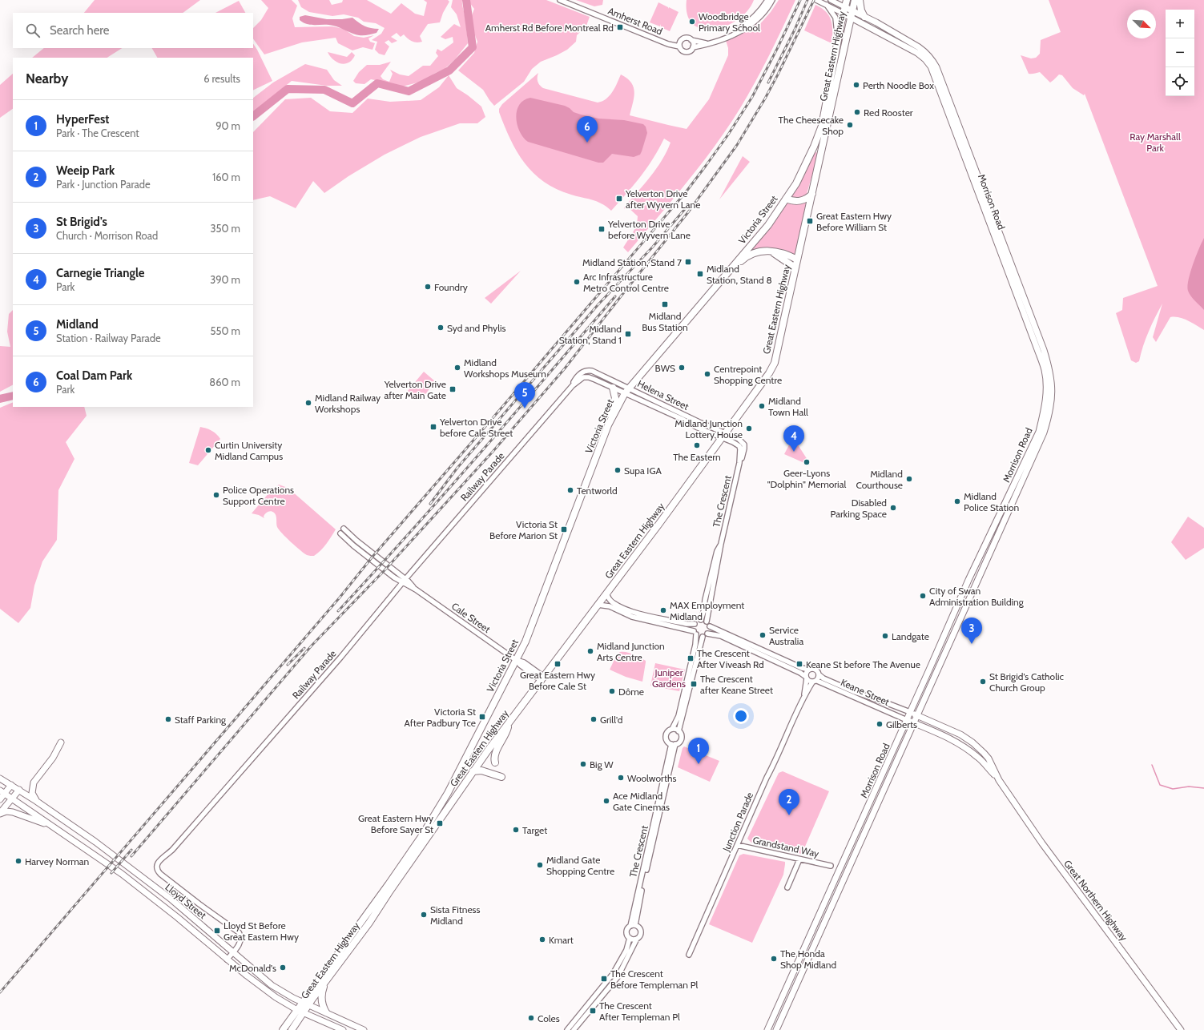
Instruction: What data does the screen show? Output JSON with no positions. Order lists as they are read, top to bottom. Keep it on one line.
{"streets":{"highway":["Great Eastern Highway","Victoria Street"],"main road":["Morrison Road","Great Northern Highway","Lloyd Street"],"street":["Amherst Road","Helena Street","Railway Parade","The Crescent","Cale Street","Keane Street","Junction Parade","Grandstand Way"]},"crossings":[["Great Eastern Highway","Morrison Road"],["Great Eastern Highway","Victoria Street"],["Great Eastern Highway","Helena Street"],["Great Eastern Highway","Cale Street"],["Great Eastern Highway","Lloyd Street"],["Morrison Road","Victoria Street"],["Morrison Road","Keane Street"],["Morrison Road","Great Northern Highway"],["Victoria Street","Helena Street"],["Victoria Street","Cale Street"],["Helena Street","Railway Parade"],["Helena Street","The Crescent"],["Railway Parade","Cale Street"],["Railway Parade","Lloyd Street"],["Keane Street","Junction Parade"],["Keane Street","Great Northern Highway"],["Junction Parade","Grandstand Way"]],"parks":["Ray Marshall Park","Juniper Gardens"],"places":{"other":["Woodbridge Primary School","Perth Noodle Box","Red Rooster","The Cheesecake Shop","Arc Infrastructure Metro Control Centre","Foundry","Syd and Phylis","Midland Workshops Museum","BWS","Centrepoint Shopping Centre","Midland Railway Workshops","Midland Town Hall","Midland Junction Lottery House","The Eastern","Curtin University Midland Campus","Geer-Lyons \"Dolphin\" Memorial","Supa IGA","Midland Courthouse","Tentworld","Police Operations Support Centre","Midland Police Station","Disabled Parking Space","City of Swan Administration Building","MAX Employment Midland","Service Australia","Landgate","Midland Junction Arts Centre","St Brigid's Catholic Church Group","Dôme","Staff Parking","Grill'd","Gilberts","Big W","Woolworths","Ace Midland Gate Cinemas","Target","Harvey Norman","Midland Gate Shopping Centre","Sista Fitness Midland","Kmart","The Honda Shop Midland","McDonald's","Coles"],"transit":["Amherst Rd Before Montreal Rd","Yelverton Drive after Wyvern Lane","Great Eastern Hwy Before William St","Yelverton Drive before Wyvern Lane","Midland Station, Stand 7","Midland Station, Stand 8","Midland Bus Station","Midland Station, Stand 1","Yelverton Drive after Main Gate","Yelverton Drive before Cale Street","Victoria St Before Marion St","The Crescent After Viveash Rd","Great Eastern Hwy Before Cale St","Keane St before The Avenue","The Crescent after Keane Street","Victoria St After Padbury Tce","Great Eastern Hwy Before Sayer St","Lloyd St Before Great Eastern Hwy","The Crescent Before Templeman Pl","The Crescent After Templeman Pl"]},"north":"bottom right","page":{"map_buttons":["+","−"],"search":"Search here","heading":["Nearby","6 results"],"list":[{"mark":"1","name":"HyperFest","note":"Park · The Crescent","value":"90 m"},{"mark":"2","name":"Weeip Park","note":"Park · Junction Parade","value":"160 m"},{"mark":"3","name":"St Brigid's","note":"Church · Morrison Road","value":"350 m"},{"mark":"4","name":"Carnegie Triangle","note":"Park","value":"390 m"},{"mark":"5","name":"Midland","note":"Station · Railway Parade","value":"550 m"},{"mark":"6","name":"Coal Dam Park","note":"Park","value":"860 m"}],"pins":["6","5","4","3","1","2"]}}
